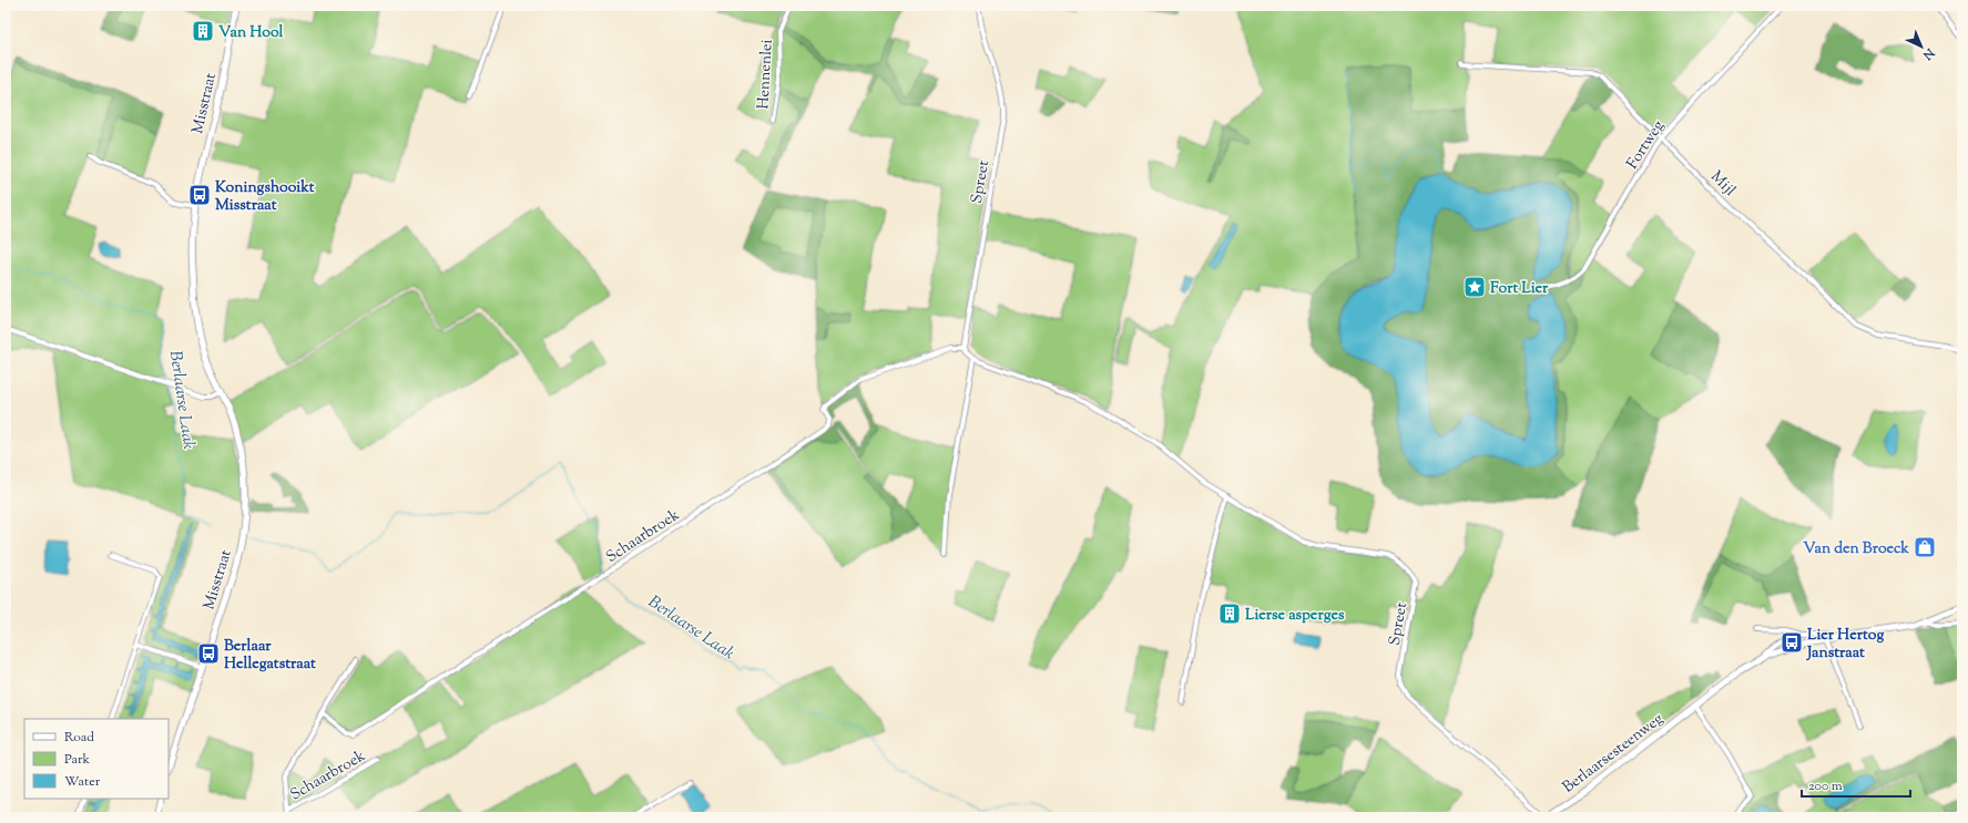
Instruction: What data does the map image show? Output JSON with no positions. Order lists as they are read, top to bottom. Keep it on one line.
{"streets":{"street":["Hennenlei","Misstraat","Fortweg","Spreet","Mijl","Schaarbroek","Berlaarsesteenweg"]},"crossings":[["Fortweg","Mijl"],["Spreet","Schaarbroek"],["Spreet","Berlaarsesteenweg"]],"water":["Berlaarse Laak"],"places":{"building":["Van Hool","Lierse asperges"],"bus stop":["Koningshooikt Misstraat","Lier Hertog Janstraat","Berlaar Hellegatstraat"],"place":["Fort Lier"],"shop":["Van den Broeck"]},"legend":["Road","Park","Water"],"scale_bar":"200 m","north":"bottom right"}
